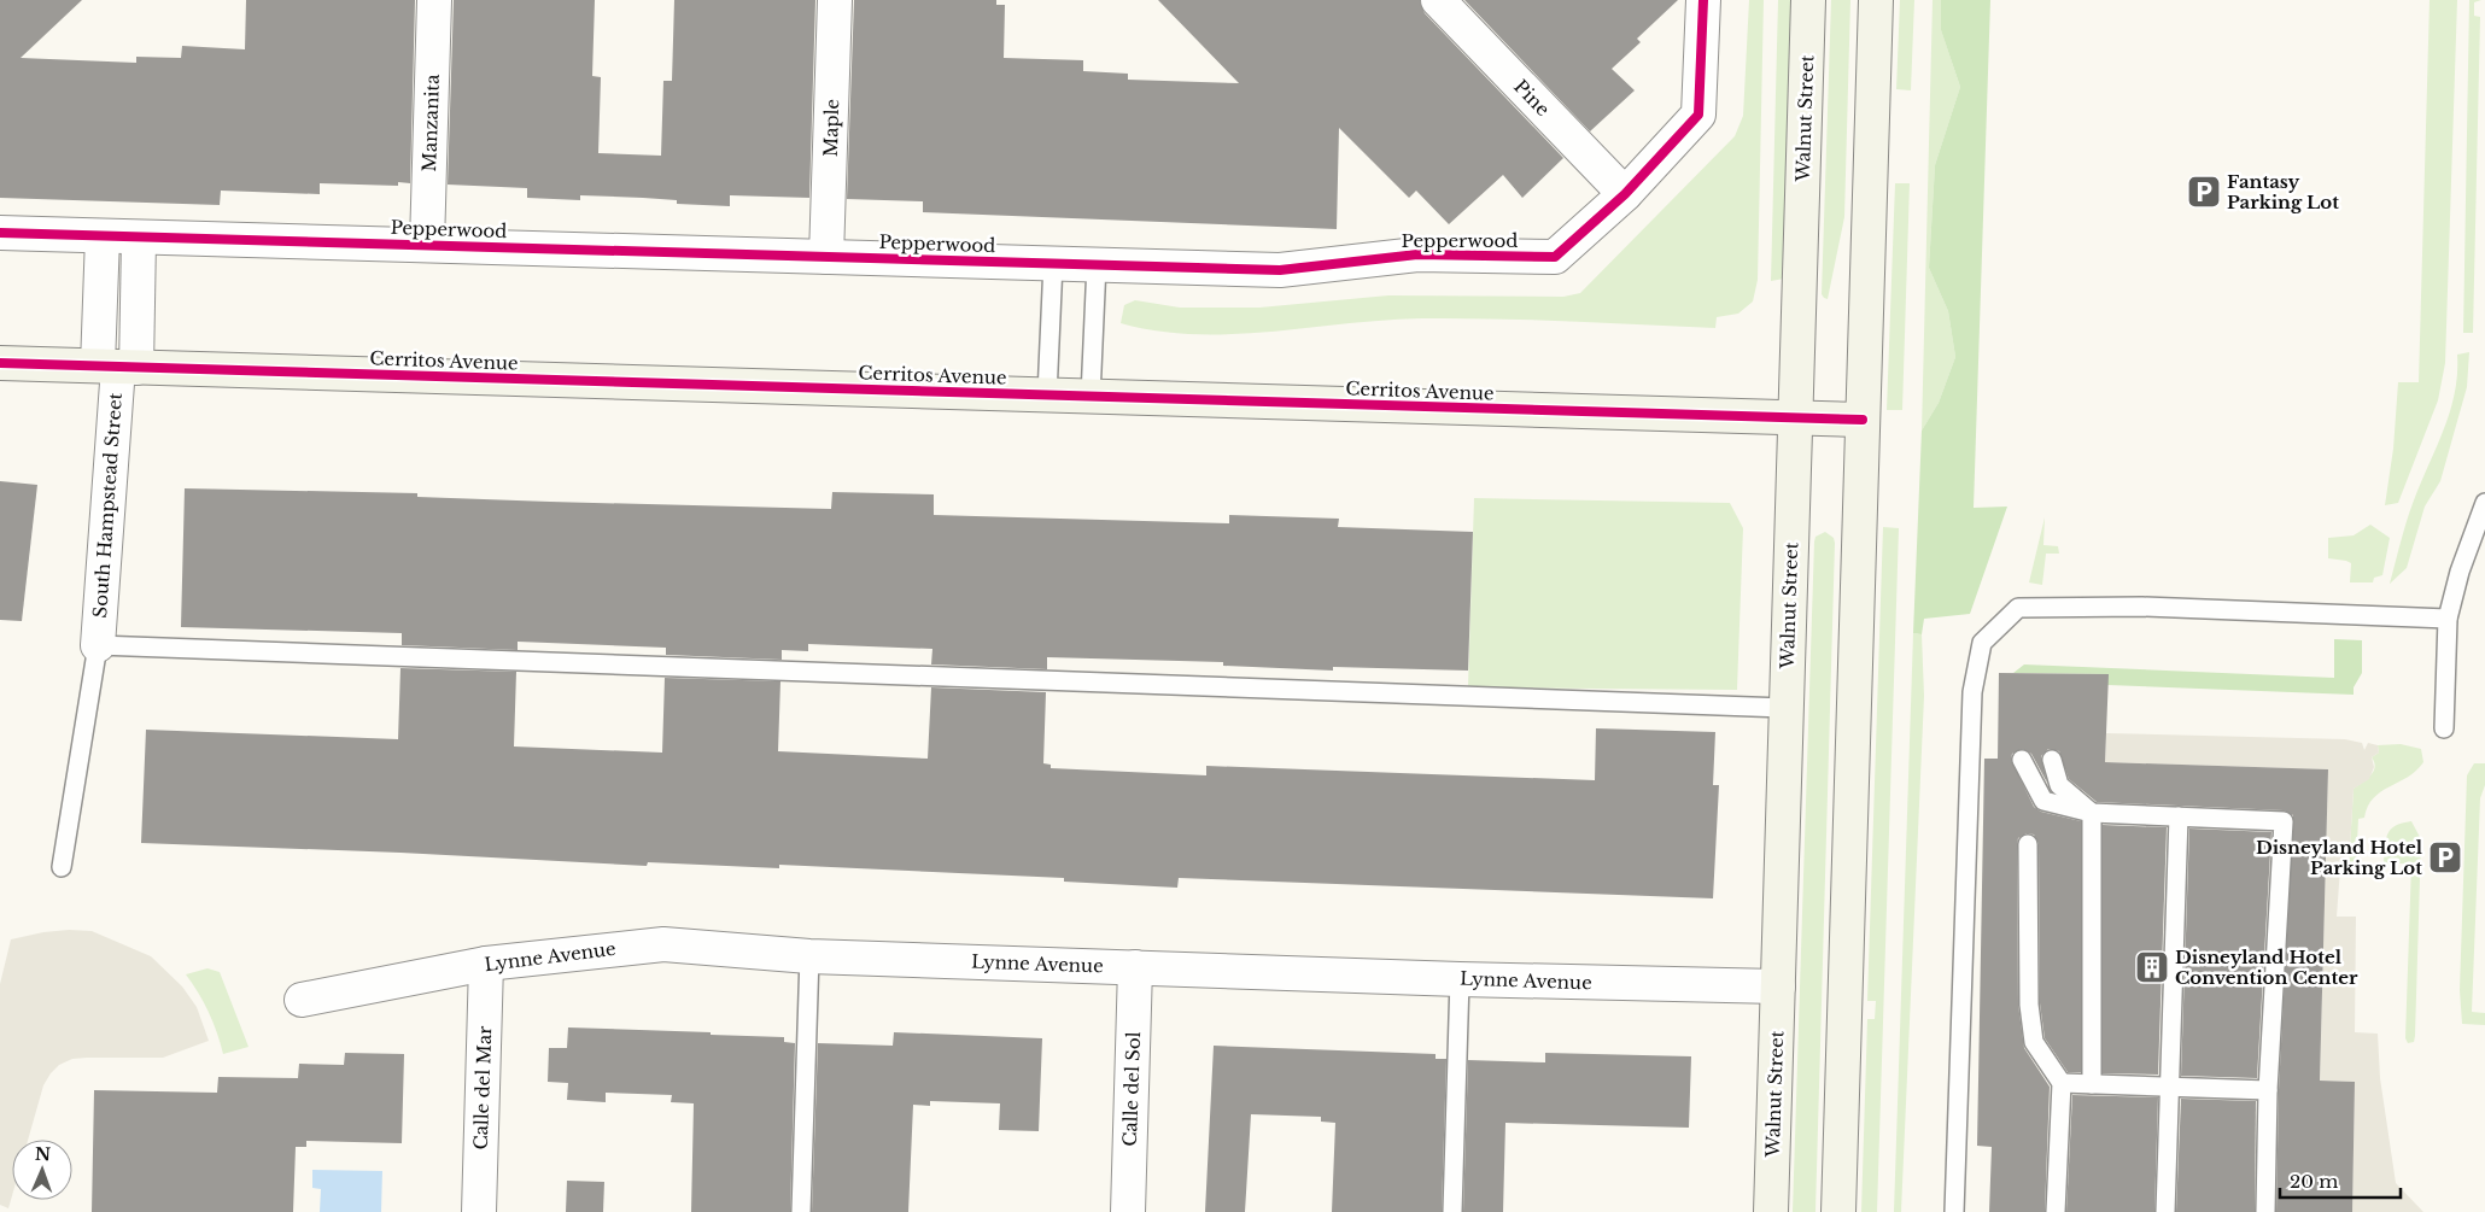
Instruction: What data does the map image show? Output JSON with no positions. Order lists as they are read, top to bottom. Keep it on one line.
{"streets":{"street":["Pine","Walnut Street","Manzanita","Maple","Pepperwood","Cerritos Avenue","South Hampstead Street","Lynne Avenue","Calle del Mar","Calle del Sol"]},"crossings":[["Pine","Pepperwood"],["Walnut Street","Cerritos Avenue"],["Walnut Street","Lynne Avenue"],["Manzanita","Pepperwood"],["Maple","Pepperwood"],["Pepperwood","South Hampstead Street"],["Cerritos Avenue","South Hampstead Street"],["Lynne Avenue","Calle del Mar"],["Lynne Avenue","Calle del Sol"]],"places":{"parking":["Fantasy Parking Lot","Disneyland Hotel Parking Lot"],"building":["Disneyland Hotel Convention Center"]},"scale_bar":"20 m","north":"top"}
